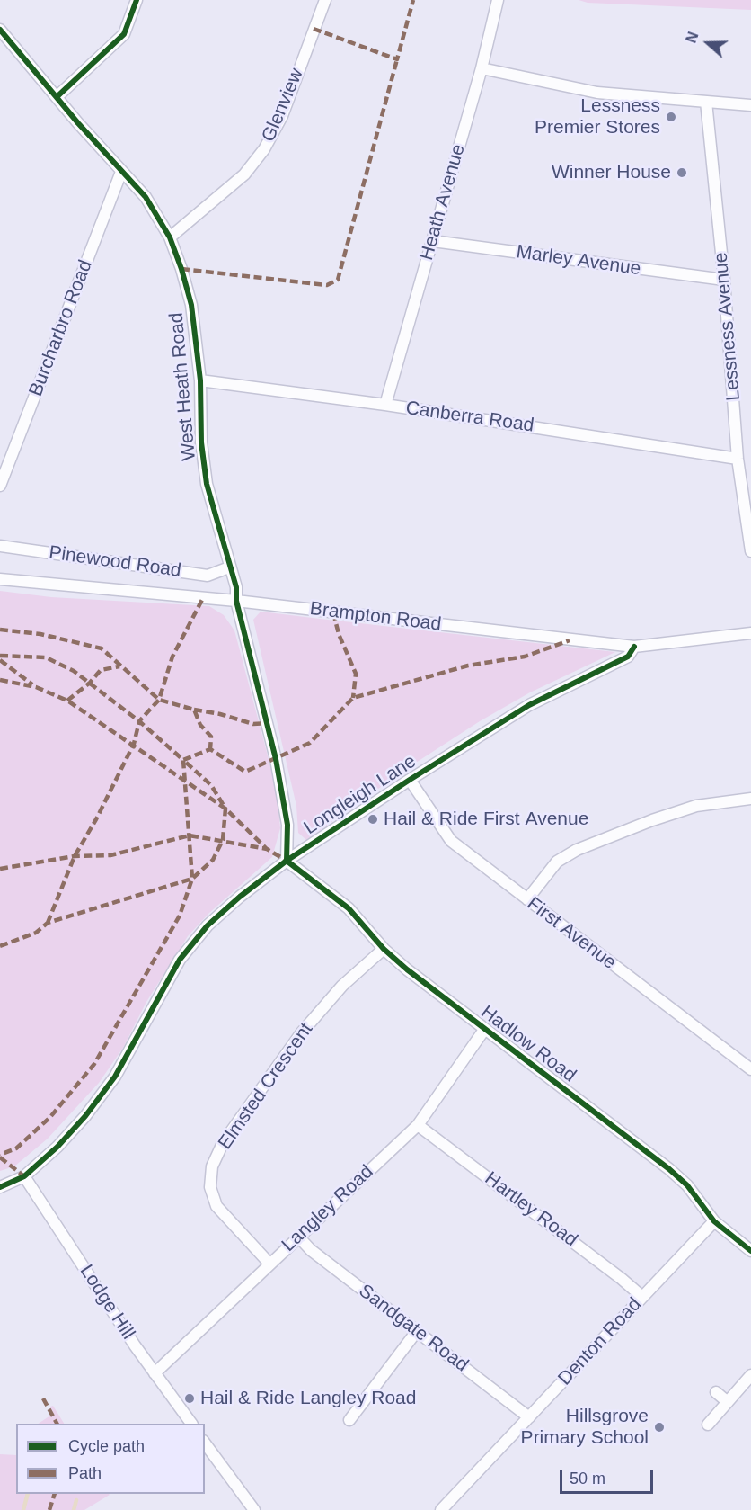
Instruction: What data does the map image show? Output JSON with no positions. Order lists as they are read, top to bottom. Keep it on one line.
{"streets":{"street":["Glenview","Heath Avenue","Marley Avenue","Lessness Avenue","Burcharbro Road","West Heath Road","Canberra Road","Pinewood Road","Brampton Road","Longleigh Lane","First Avenue","Hadlow Road","Elmsted Crescent","Langley Road","Hartley Road","Lodge Hill","Sandgate Road","Denton Road"]},"crossings":[["Glenview","West Heath Road"],["Heath Avenue","Marley Avenue"],["Heath Avenue","Canberra Road"],["Marley Avenue","Lessness Avenue"],["Lessness Avenue","Canberra Road"],["Burcharbro Road","West Heath Road"],["West Heath Road","Canberra Road"],["West Heath Road","Pinewood Road"],["West Heath Road","Brampton Road"],["West Heath Road","Longleigh Lane"],["West Heath Road","Hadlow Road"],["Brampton Road","Longleigh Lane"],["Longleigh Lane","First Avenue"],["Longleigh Lane","Hadlow Road"],["Longleigh Lane","Lodge Hill"],["Hadlow Road","Elmsted Crescent"],["Hadlow Road","Langley Road"],["Hadlow Road","Denton Road"],["Elmsted Crescent","Langley Road"],["Langley Road","Hartley Road"],["Langley Road","Lodge Hill"],["Langley Road","Sandgate Road"],["Hartley Road","Denton Road"],["Sandgate Road","Denton Road"]],"places":["Lessness Premier Stores","Winner House","Hail & Ride First Avenue","Hail & Ride Langley Road","Hillsgrove Primary School"],"legend":["Cycle path","Path"],"scale_bar":"50 m","north":"left"}
